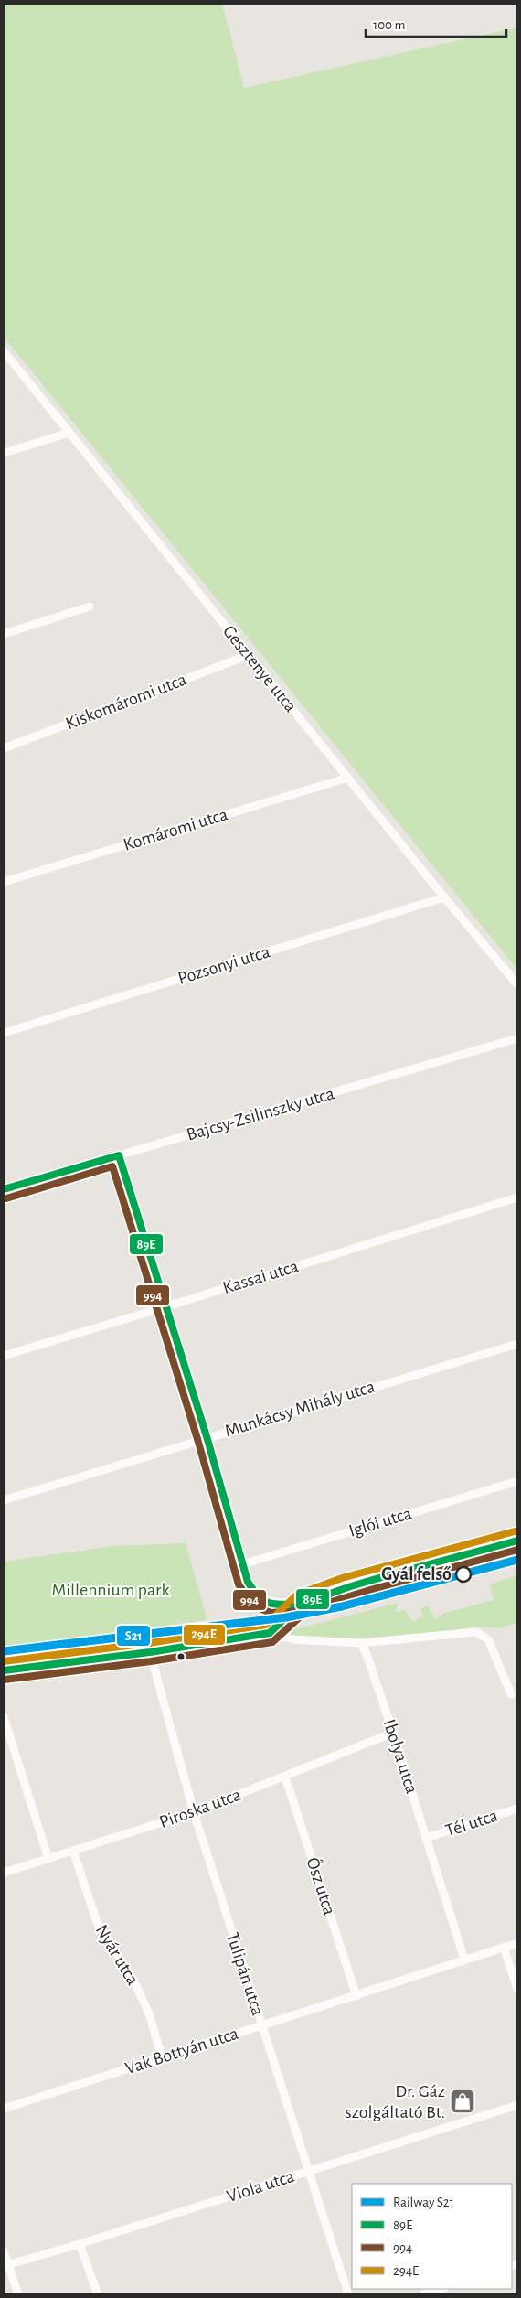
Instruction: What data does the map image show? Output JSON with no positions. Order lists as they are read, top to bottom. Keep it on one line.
{"streets":{"street":["Gesztenye utca","Kiskomáromi utca","Komáromi utca","Pozsonyi utca","Bajcsy-Zsilinszky utca","Kassai utca","Munkácsy Mihály utca","Iglói utca","Ibolya utca","Piroska utca","Tél utca","Ősz utca","Nyár utca","Tulipán utca","Vak Bottyán utca","Viola utca"]},"crossings":[["Gesztenye utca","Kiskomáromi utca"],["Gesztenye utca","Komáromi utca"],["Gesztenye utca","Pozsonyi utca"],["Ibolya utca","Piroska utca"],["Ibolya utca","Tél utca"],["Ibolya utca","Vak Bottyán utca"],["Piroska utca","Ősz utca"],["Piroska utca","Nyár utca"],["Piroska utca","Tulipán utca"],["Ősz utca","Vak Bottyán utca"],["Nyár utca","Vak Bottyán utca"],["Tulipán utca","Vak Bottyán utca"],["Tulipán utca","Viola utca"]],"parks":["Millennium park"],"places":{"other":["Gyál felső"],"shop":["Dr. Gáz szolgáltató Bt."]},"lines":["transit line 89E","transit line 994","transit line 294E","rail line S21"],"legend":["Railway S21","89E","994","294E"],"scale_bar":"100 m"}
